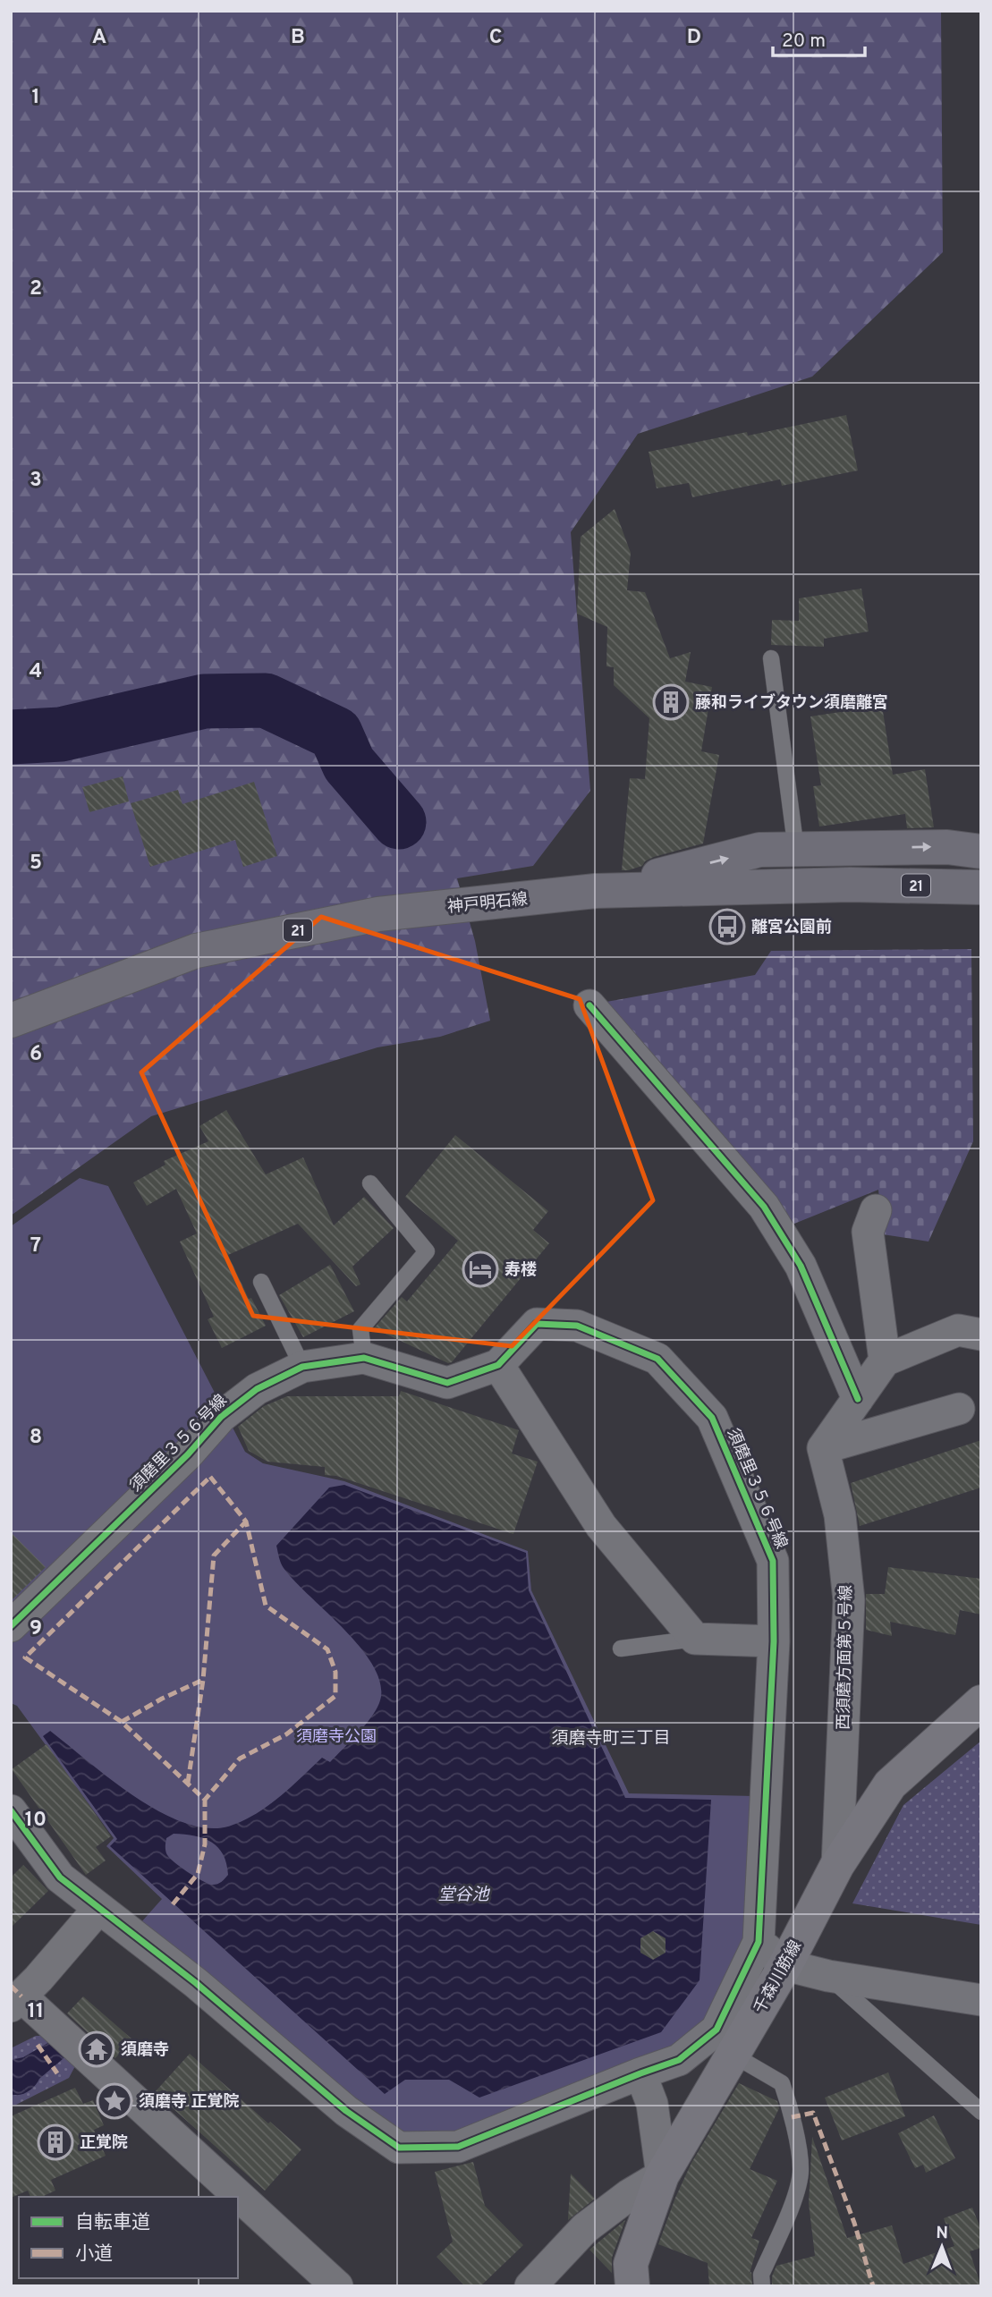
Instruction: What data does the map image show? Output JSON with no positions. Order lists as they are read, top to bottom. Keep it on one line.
{"streets":{"main road":["21","神戸明石線"],"street":["須磨里３５６号線","西須磨方面第５号線","千森川筋線"]},"crossings":[["西須磨方面第５号線","千森川筋線"]],"districts":["須磨寺町三丁目"],"water":["堂谷池"],"parks":["須磨寺公園"],"places":{"building":["藤和ライブタウン須磨離宮","正覚院"],"bus stop":["離宮公園前"],"hotel":["寿楼"],"temple":["須磨寺"],"place":["須磨寺 正覚院"]},"legend":["自転車道","小道"],"scale_bar":"20 m","north":"top","grid":{"columns":["A","B","C","D"],"rows":["1","2","3","4","5","6","7","8","9","10","11"]}}
